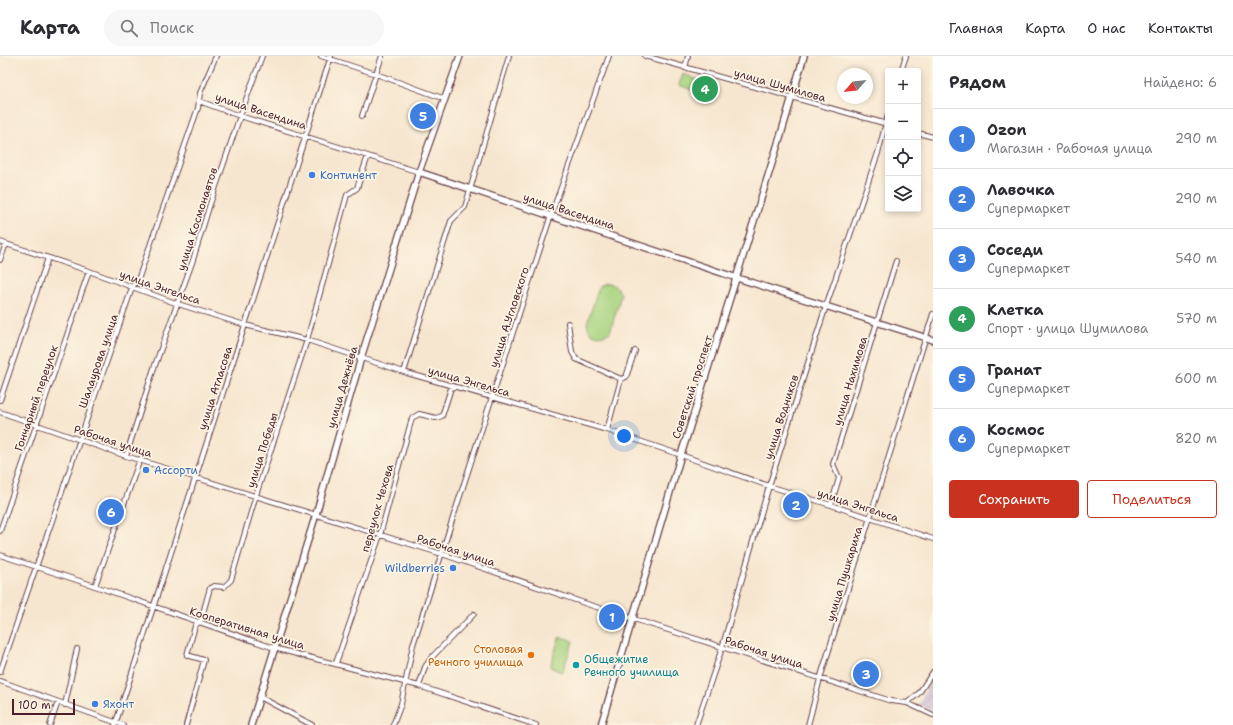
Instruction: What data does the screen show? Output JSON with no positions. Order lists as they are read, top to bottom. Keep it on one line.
{"streets":{"main road":["улица Васендина","улица Дежнёва","Советский проспект"],"street":["улица Шумилова","улица Космонавтов","улица Энгельса","улица А.Угловского","Шалаурова улица","улица Нахимова","улица Атласова","Гончарный переулок","улица Водников","Рабочая улица","улица Победы","переулок Чехова","улица Пушкариха","Кооперативная улица"]},"crossings":[["улица Шумилова","Советский проспект"],["улица Васендина","улица Космонавтов"],["улица Васендина","улица А.Угловского"],["улица Васендина","Шалаурова улица"],["улица Васендина","улица Нахимова"],["улица Васендина","улица Дежнёва"],["улица Васендина","Советский проспект"],["улица Васендина","улица Атласова"],["улица Васендина","улица Водников"],["улица Васендина","улица Победы"],["улица Васендина","улица Пушкариха"],["улица Космонавтов","улица Энгельса"],["улица Космонавтов","Рабочая улица"],["улица Энгельса","улица А.Угловского"],["улица Энгельса","Шалаурова улица"],["улица Энгельса","улица Нахимова"],["улица Энгельса","улица Дежнёва"],["улица Энгельса","Советский проспект"],["улица Энгельса","улица Атласова"],["улица Энгельса","Гончарный переулок"],["улица Энгельса","улица Водников"],["улица Энгельса","улица Победы"],["улица Энгельса","переулок Чехова"],["улица Энгельса","улица Пушкариха"],["улица А.Угловского","Рабочая улица"],["улица А.Угловского","Кооперативная улица"],["Шалаурова улица","Рабочая улица"],["Шалаурова улица","Кооперативная улица"],["улица Дежнёва","Рабочая улица"],["улица Дежнёва","Кооперативная улица"],["Советский проспект","Рабочая улица"],["улица Атласова","Рабочая улица"],["улица Атласова","Кооперативная улица"],["Гончарный переулок","Рабочая улица"],["улица Водников","Рабочая улица"],["Рабочая улица","улица Победы"],["Рабочая улица","переулок Чехова"],["Рабочая улица","улица Пушкариха"],["улица Победы","Кооперативная улица"],["переулок Чехова","Кооперативная улица"]],"places":["Континент","Ассорти","Wildberries","Столовая Речного училища","Общежитие Речного училища","Яхонт"],"scale_bar":"100 m","north":"bottom left","page":{"header":"Карта","search":"Поиск","nav":["Главная","Карта","О нас","Контакты"],"heading":["Рядом","Найдено: 6"],"map_buttons":["+","−"],"pins":["4","5","2","6","1","3"],"list":[{"mark":"1","name":"Ozon","note":"Магазин · Рабочая улица","value":"290 m"},{"mark":"2","name":"Лавочка","note":"Супермаркет","value":"290 m"},{"mark":"3","name":"Соседи","note":"Супермаркет","value":"540 m"},{"mark":"4","name":"Клетка","note":"Спорт · улица Шумилова","value":"570 m"},{"mark":"5","name":"Гранат","note":"Супермаркет","value":"600 m"},{"mark":"6","name":"Космос","note":"Супермаркет","value":"820 m"}],"buttons":["Сохранить","Поделиться"],"scale":"100 m"}}
